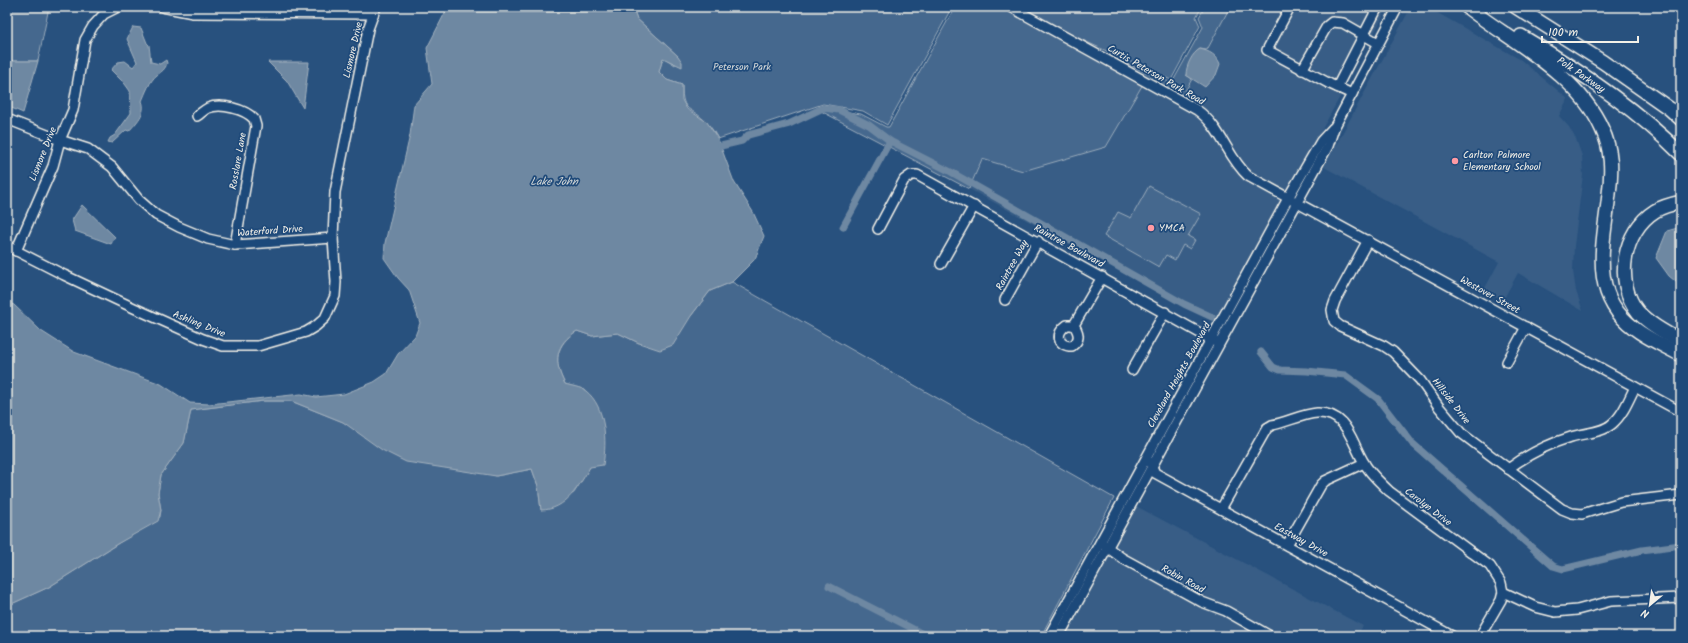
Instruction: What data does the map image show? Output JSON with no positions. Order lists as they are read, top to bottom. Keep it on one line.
{"streets":{"highway":["Polk Parkway"],"street":["Lismore Drive","Curtis Peterson Park Road","Rosslare Lane","Waterford Drive","Raintree Boulevard","Raintree Way","Westover Street","Ashling Drive","Cleveland Heights Boulevard","Hillside Drive","Carolyn Drive","Eastway Drive","Robin Road"]},"crossings":[["Lismore Drive","Waterford Drive"],["Lismore Drive","Ashling Drive"],["Curtis Peterson Park Road","Westover Street"],["Curtis Peterson Park Road","Cleveland Heights Boulevard"],["Rosslare Lane","Waterford Drive"],["Waterford Drive","Ashling Drive"],["Raintree Boulevard","Raintree Way"],["Raintree Boulevard","Cleveland Heights Boulevard"],["Westover Street","Cleveland Heights Boulevard"],["Westover Street","Hillside Drive"],["Cleveland Heights Boulevard","Eastway Drive"],["Cleveland Heights Boulevard","Robin Road"],["Carolyn Drive","Eastway Drive"]],"water":["Lake John"],"parks":["Peterson Park"],"places":["Carlton Palmore Elementary School","YMCA"],"scale_bar":"100 m","north":"bottom left"}
